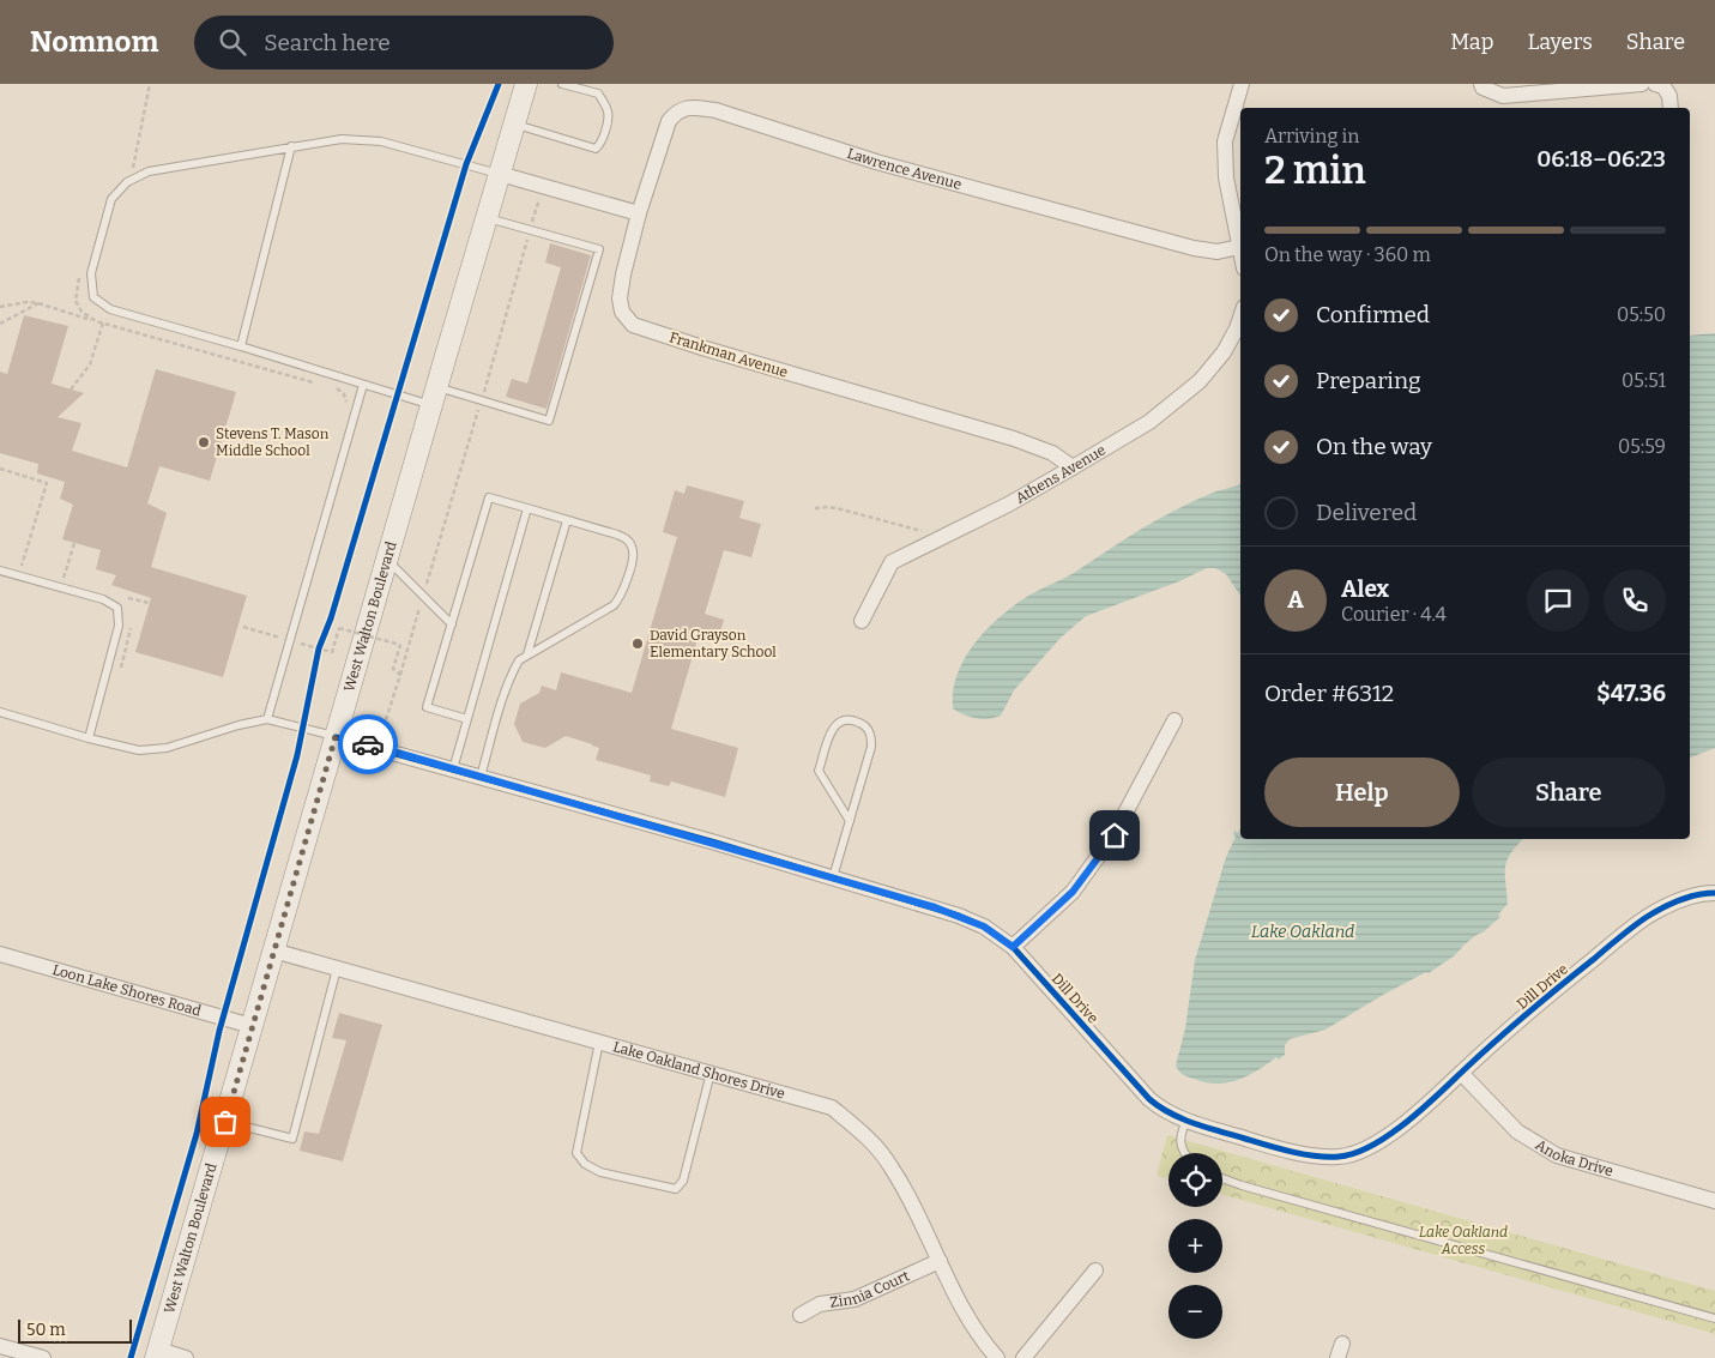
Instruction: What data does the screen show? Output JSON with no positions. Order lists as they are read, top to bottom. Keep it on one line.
{"streets":{"main road":["West Walton Boulevard"],"street":["Lawrence Avenue","Frankman Avenue","Athens Avenue","Dill Drive","Loon Lake Shores Road","Lake Oakland Shores Drive","Anoka Drive","Zinnia Court"]},"crossings":[["Lawrence Avenue","Frankman Avenue"],["Frankman Avenue","Athens Avenue"],["West Walton Boulevard","Dill Drive"],["West Walton Boulevard","Loon Lake Shores Road"],["West Walton Boulevard","Lake Oakland Shores Drive"],["Dill Drive","Anoka Drive"],["Lake Oakland Shores Drive","Zinnia Court"]],"water":["Lake Oakland"],"parks":["Lake Oakland Access"],"places":["Stevens T. Mason Middle School","David Grayson Elementary School"],"scale_bar":"50 m","page":{"header":"Nomnom","search":"Search here","nav":["Map","Layers","Share"],"heading":["2 min","Arriving in","06:18–06:23"],"panel":["Alex","Courier · 4.4","Order #6312","$47.36"],"bar":"On the way · 360 m","list":[["Confirmed","05:50"],["Preparing","05:51"],["On the way","05:59"],"Delivered"],"round":"A","buttons":["Help","Share"],"map_buttons":["+","−"],"scale":"50 m"}}
